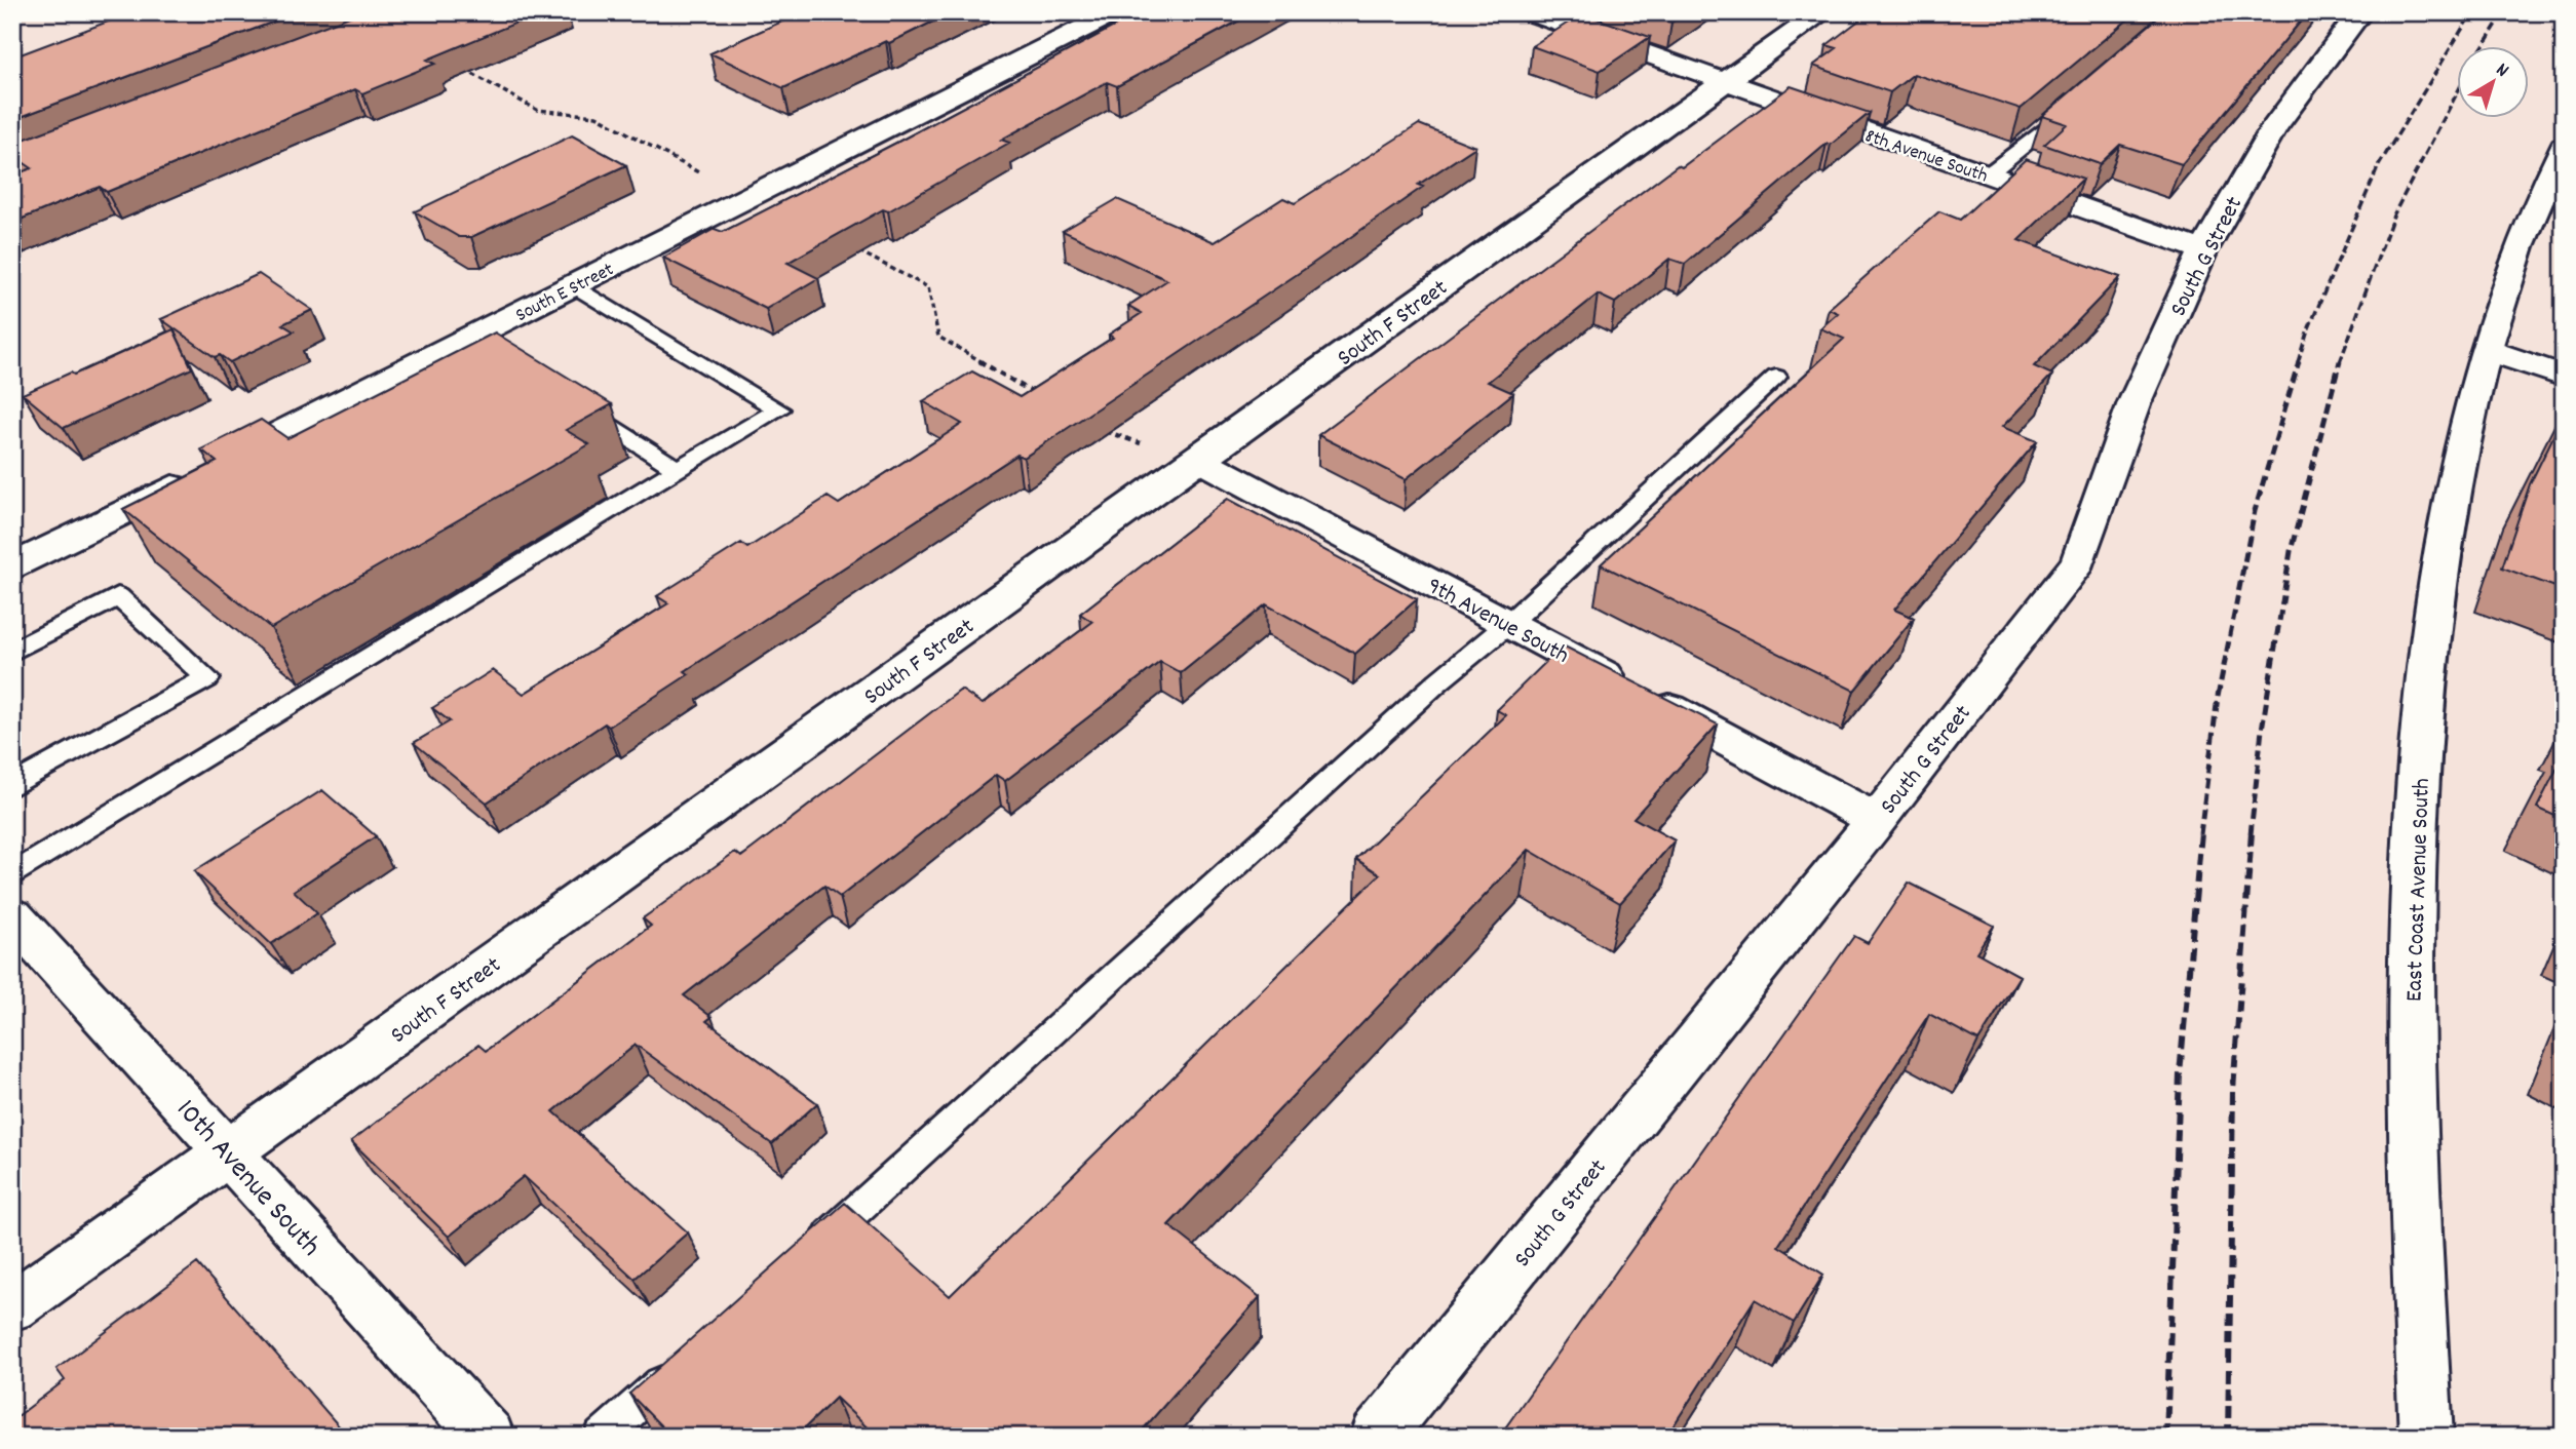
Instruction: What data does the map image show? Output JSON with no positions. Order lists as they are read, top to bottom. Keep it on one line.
{"streets":{"street":["8th Avenue South","South G Street","South E Street","South F Street","9th Avenue South","East Coast Avenue South","10th Avenue South"]},"crossings":[["8th Avenue South","South G Street"],["8th Avenue South","South F Street"],["South G Street","9th Avenue South"],["South F Street","9th Avenue South"],["South F Street","10th Avenue South"]],"north":"top right"}
